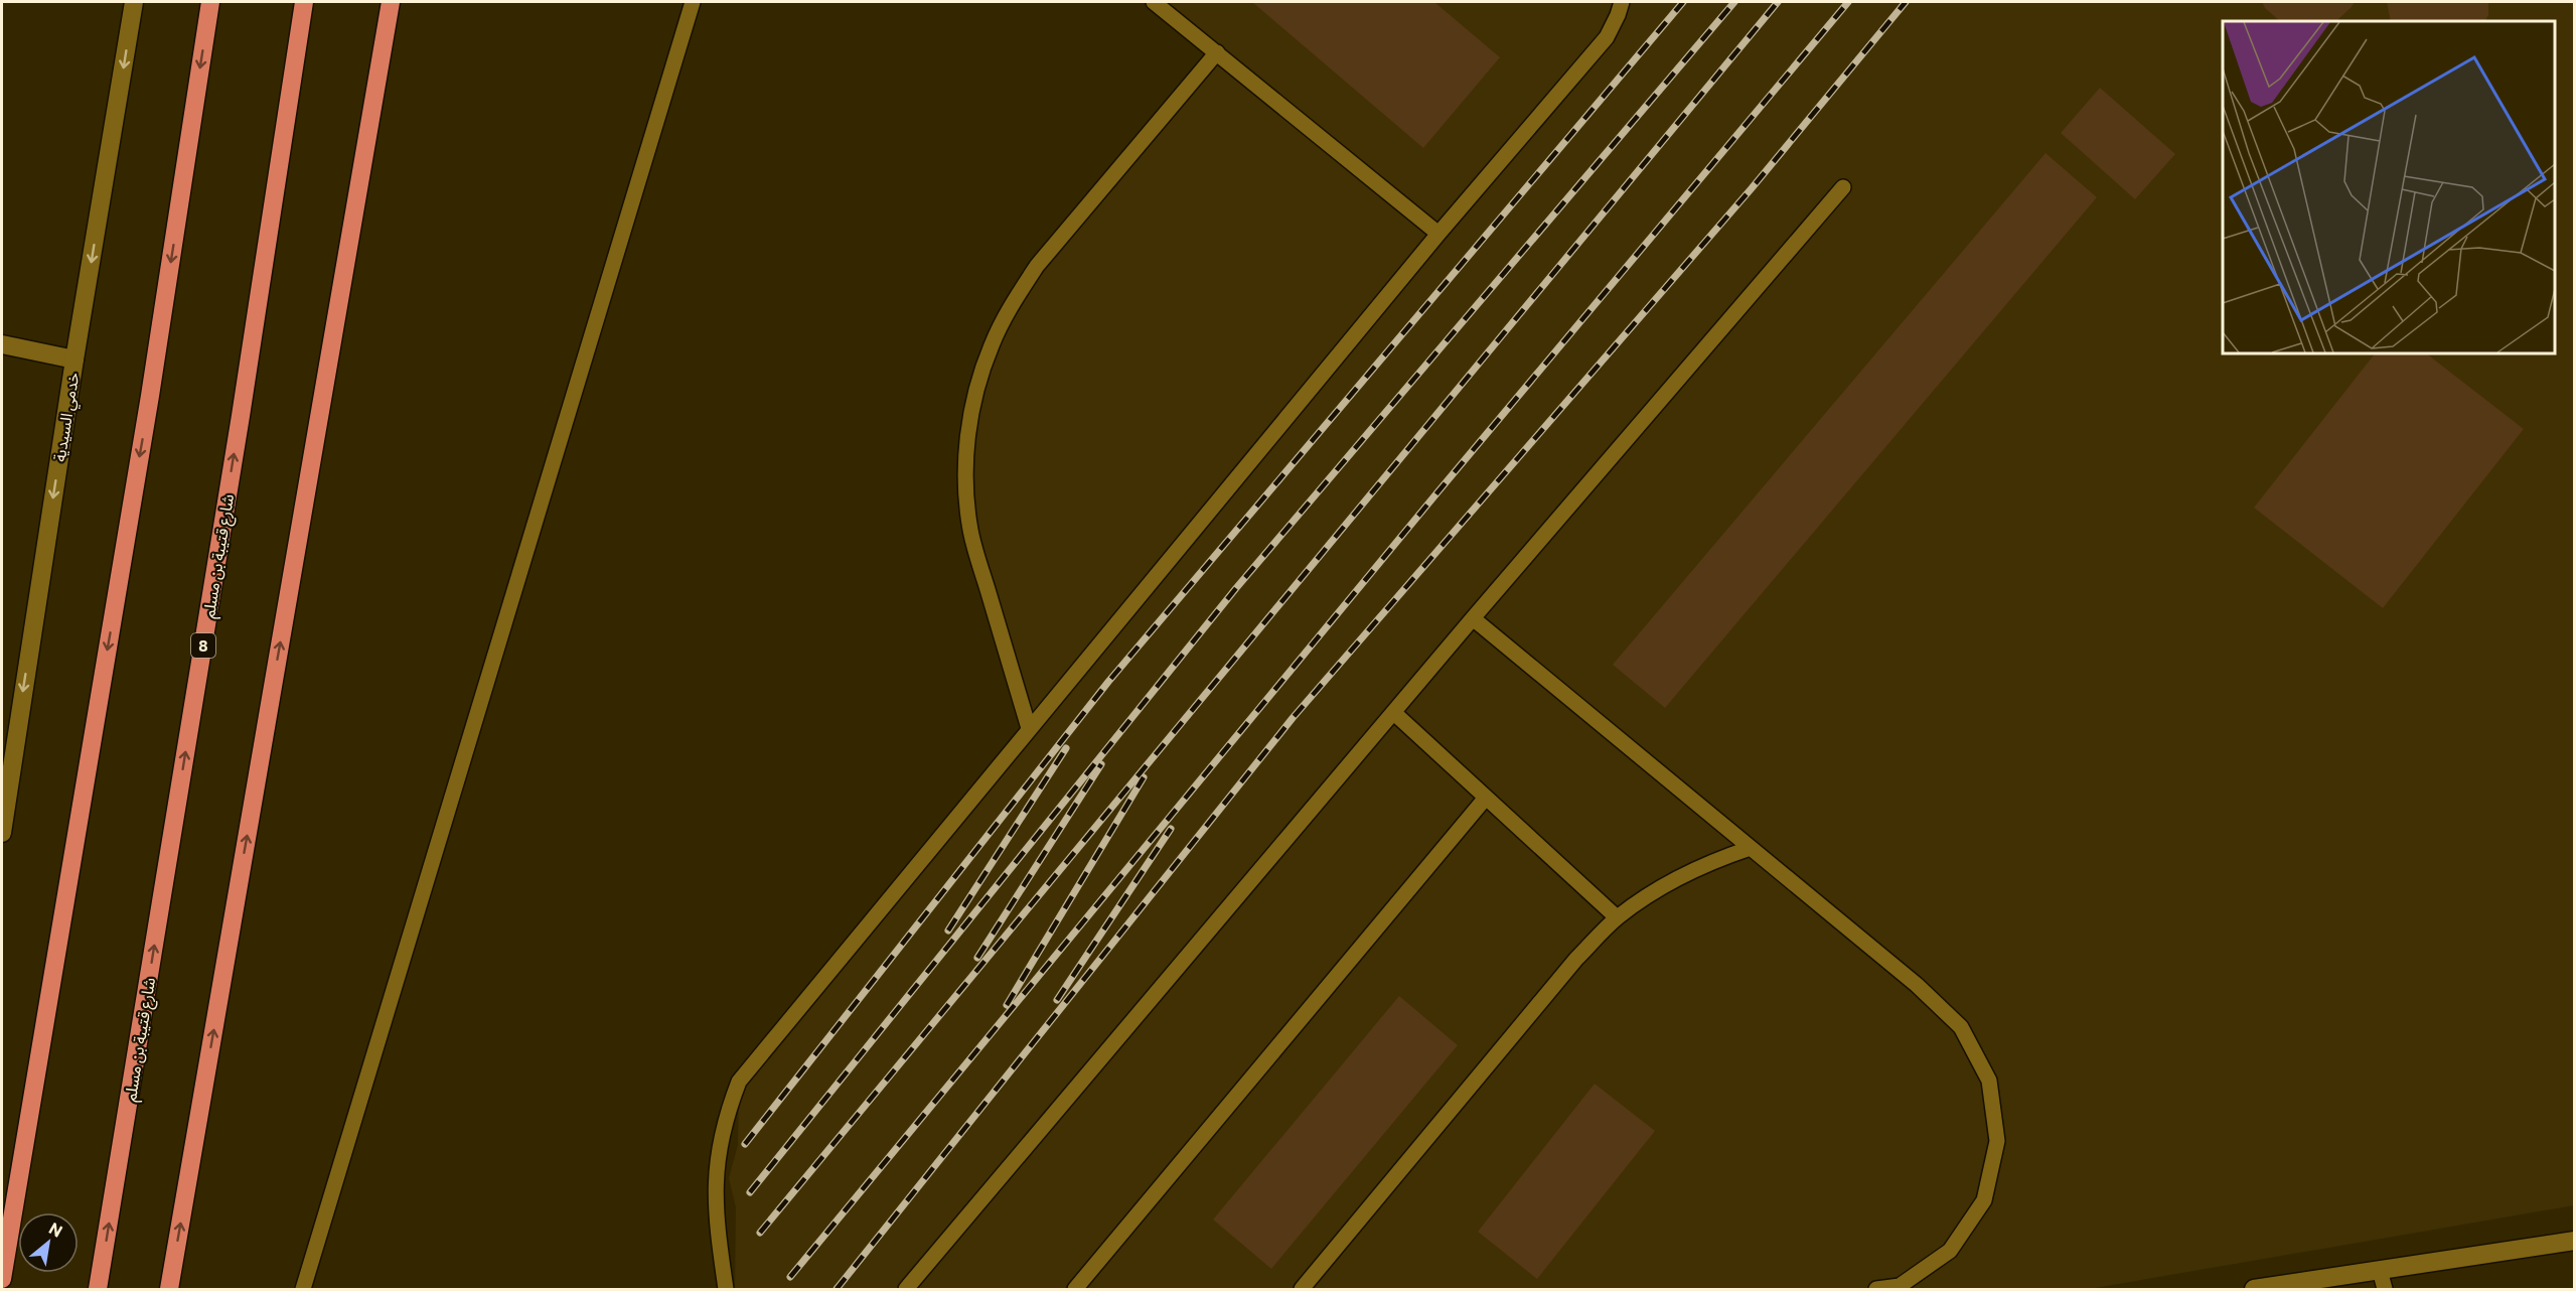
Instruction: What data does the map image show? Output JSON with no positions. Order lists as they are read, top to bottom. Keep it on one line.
{"streets":{"highway":["شارع قتيبة بن مسلم","8"],"street":["خدمي السيدية"]},"one_way":["خدمي السيدية"],"north":"top right"}
